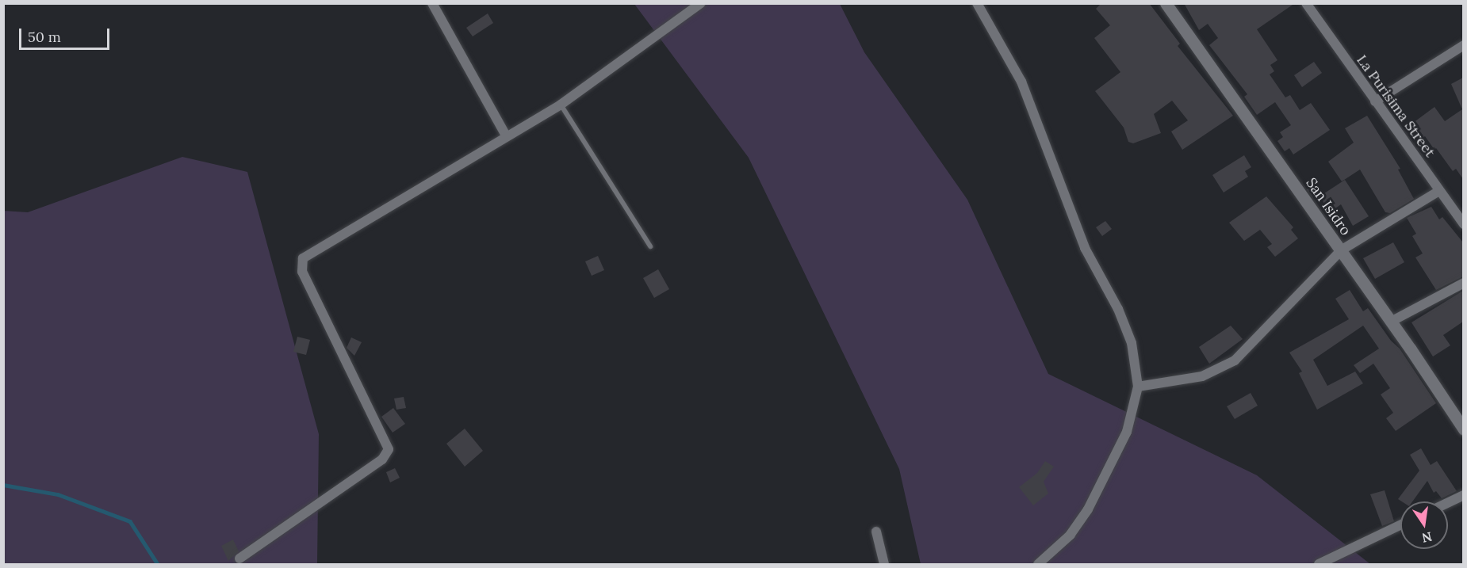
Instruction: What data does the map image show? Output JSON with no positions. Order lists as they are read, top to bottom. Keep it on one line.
{"streets":{"street":["La Purisima Street","San Isidro"]},"scale_bar":"50 m","north":"bottom"}
